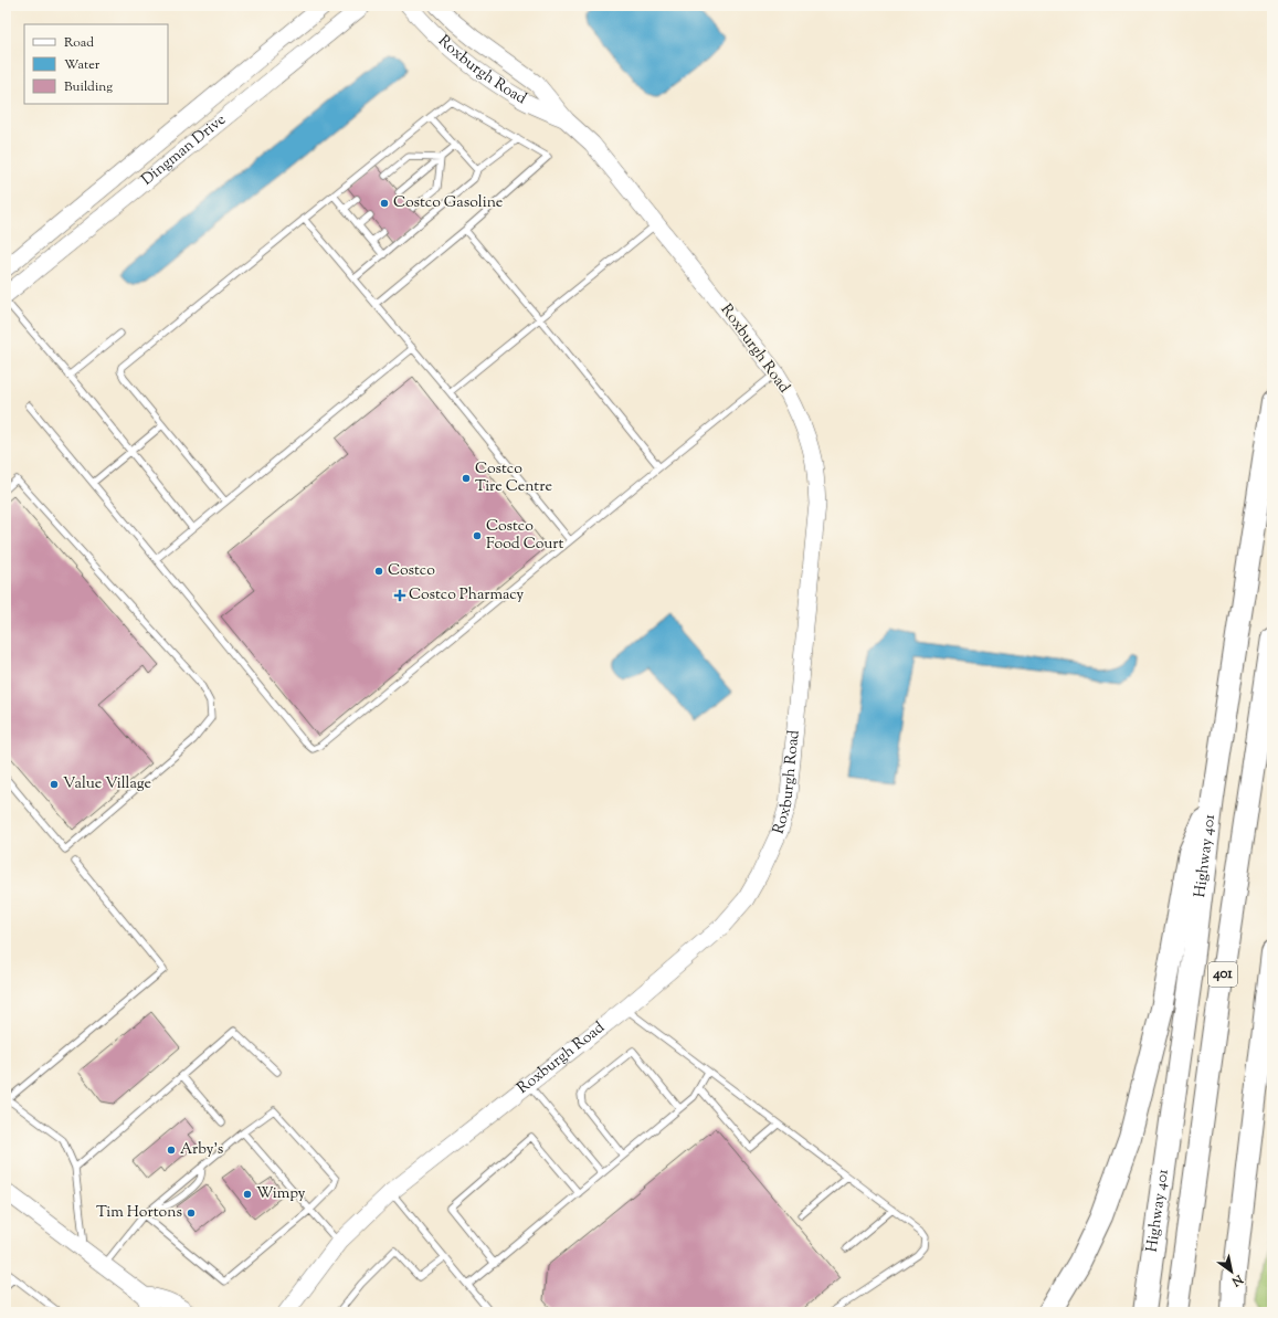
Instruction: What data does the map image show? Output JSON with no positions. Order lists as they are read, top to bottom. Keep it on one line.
{"streets":{"highway":["Highway 401","401"],"street":["Roxburgh Road","Dingman Drive"]},"places":{"other":["Costco Gasoline","Costco Tire Centre","Costco Food Court","Costco","Value Village","Arby's","Wimpy","Tim Hortons"],"health":["Costco Pharmacy"]},"legend":["Road","Water","Building"],"north":"bottom right"}
